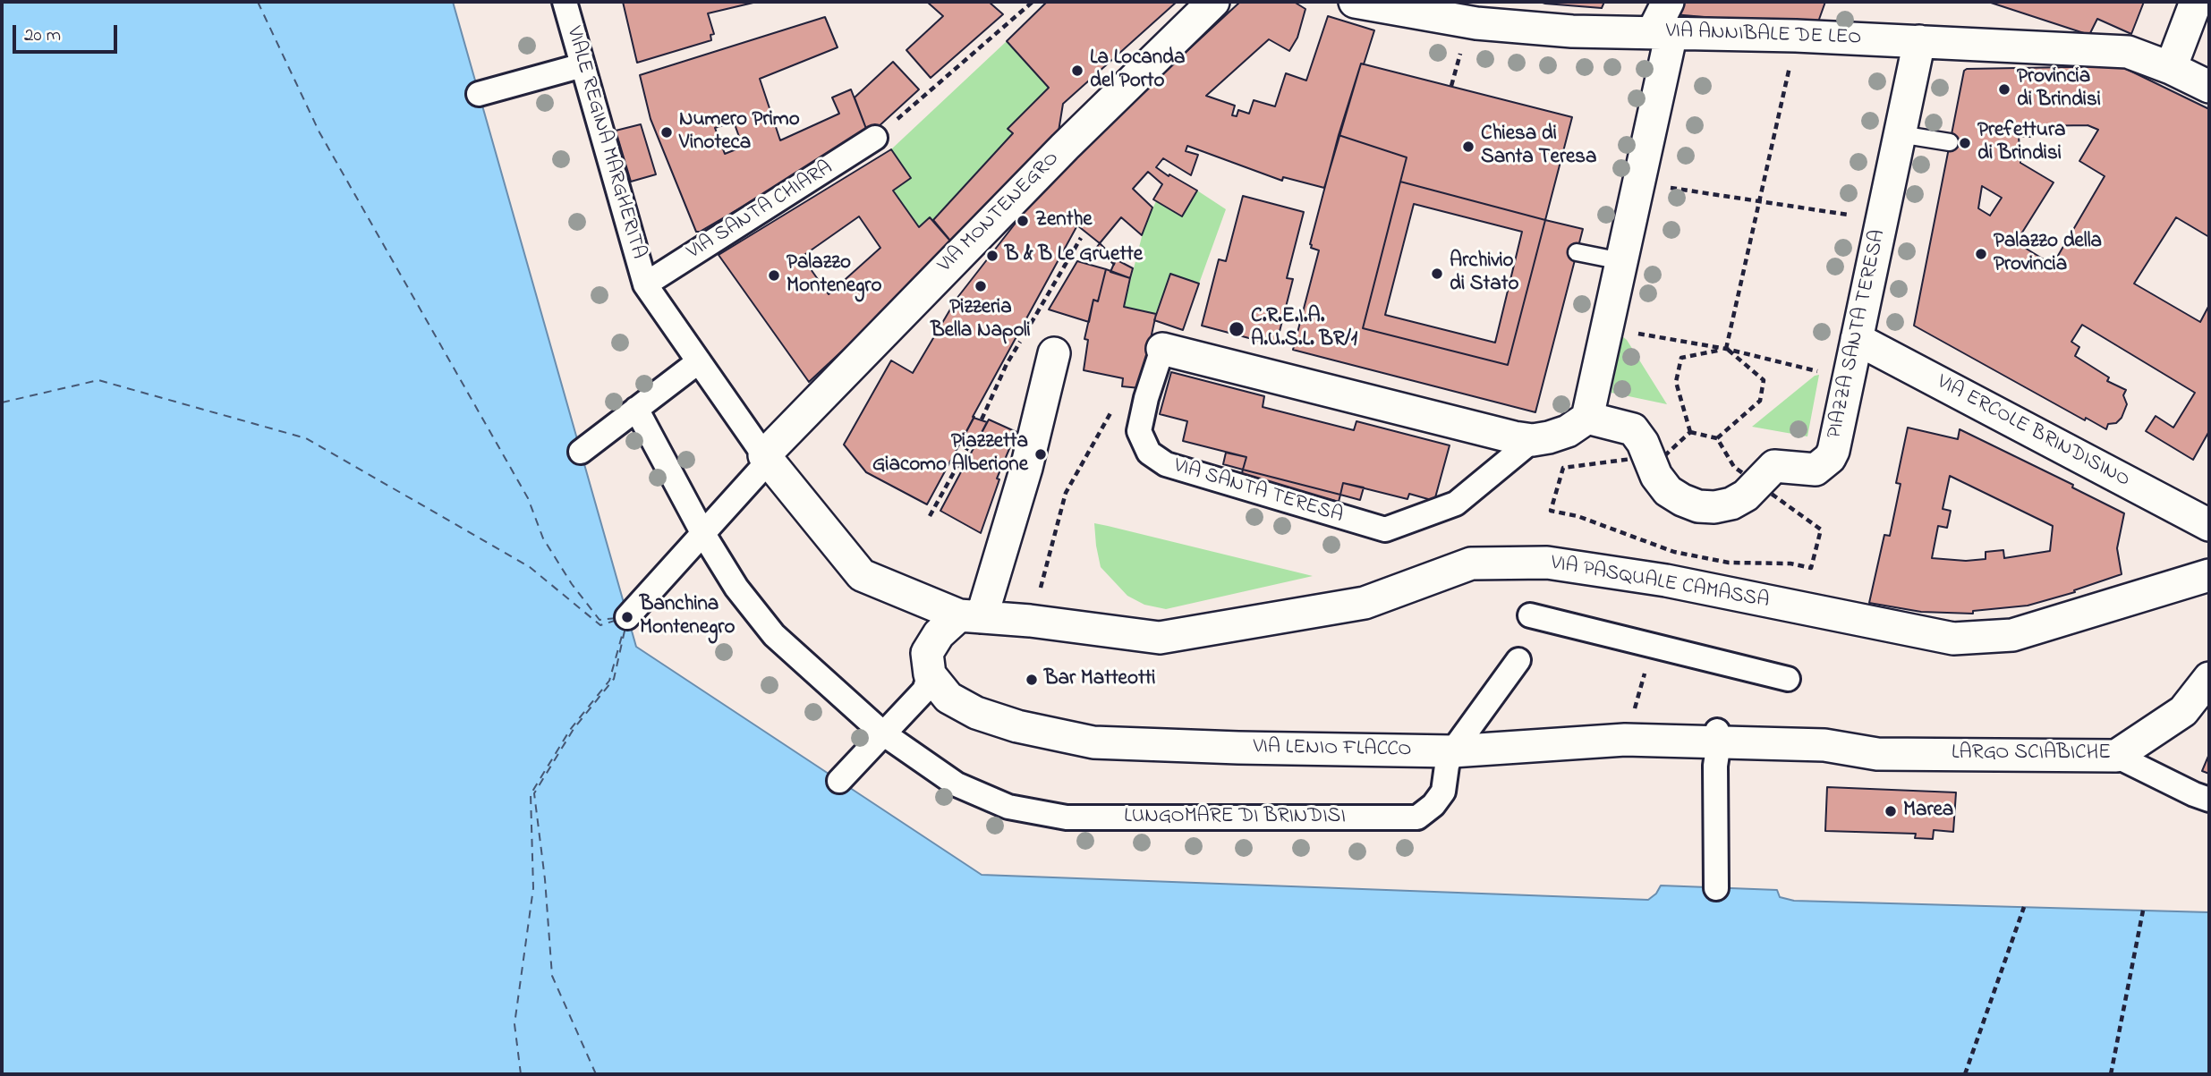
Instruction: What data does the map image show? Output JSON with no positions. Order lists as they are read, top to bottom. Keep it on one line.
{"streets":{"street":["VIA ANNIBALE DE LEO","VIALE REGINA MARGHERITA","VIA SANTA CHIARA","VIA MONTENEGRO","PIAZZA SANTA TERESA","VIA ERCOLE BRINDISINO","VIA SANTA TERESA","VIA PASQUALE CAMASSA","VIA LENIO FLACCO","LARGO SCIABICHE","LUNGOMARE DI BRINDISI"]},"crossings":[["VIA ANNIBALE DE LEO","PIAZZA SANTA TERESA"],["VIALE REGINA MARGHERITA","VIA SANTA CHIARA"],["VIALE REGINA MARGHERITA","VIA MONTENEGRO"],["VIALE REGINA MARGHERITA","VIA PASQUALE CAMASSA"],["VIA MONTENEGRO","VIA PASQUALE CAMASSA"],["PIAZZA SANTA TERESA","VIA ERCOLE BRINDISINO"],["PIAZZA SANTA TERESA","VIA SANTA TERESA"],["VIA LENIO FLACCO","LARGO SCIABICHE"],["VIA LENIO FLACCO","LUNGOMARE DI BRINDISI"]],"places":["La Locanda del Porto","Provincia di Brindisi","Numero Primo Vinoteca","Prefettura di Brindisi","Chiesa di Santa Teresa","Zenthe","Palazzo della Provincia","B & B Le Gruette","Archivio di Stato","Palazzo Montenegro","Pizzeria Bella Napoli","C.R.E.I.A. A.U.S.L. BR/1","Piazzetta Giacomo Alberione","Banchina Montenegro","Bar Matteotti","Marea"],"scale_bar":"20 m"}
